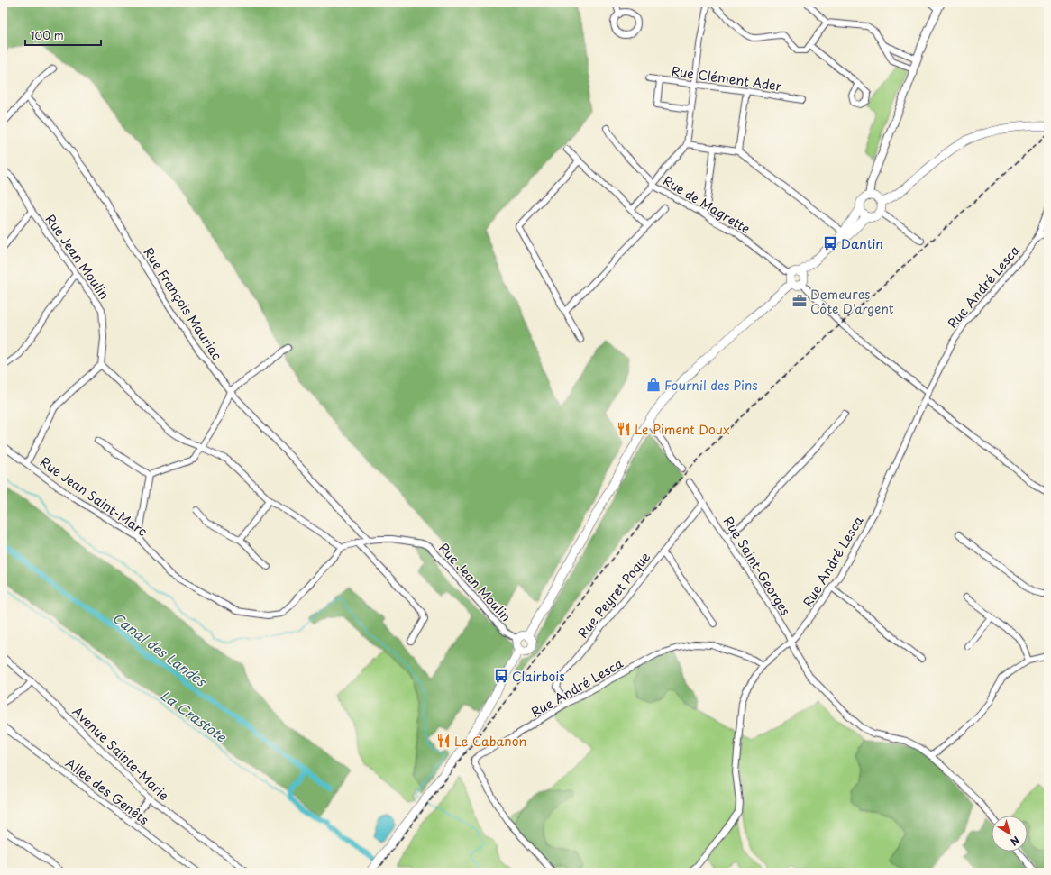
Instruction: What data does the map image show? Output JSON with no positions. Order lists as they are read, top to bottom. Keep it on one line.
{"streets":{"street":["Rue Clément Ader","Rue de Magrette","Rue Jean Moulin","Rue André Lesca","Rue François Mauriac","Rue Jean Saint-Marc","Rue Saint-Georges","Rue Peyret Poque","Avenue Sainte-Marie","Allée des Genêts"]},"crossings":[["Rue Jean Moulin","Rue François Mauriac"],["Rue Jean Moulin","Rue Jean Saint-Marc"],["Rue André Lesca","Rue Saint-Georges"],["Rue André Lesca","Rue Peyret Poque"],["Rue Saint-Georges","Rue Peyret Poque"]],"water":["Canal des Landes","La Crastote"],"places":{"bus stop":["Dantin","Clairbois"],"office":["Demeures Côte D'argent"],"shop":["Fournil des Pins"],"restaurant":["Le Piment Doux","Le Cabanon"]},"scale_bar":"100 m","north":"bottom right"}
